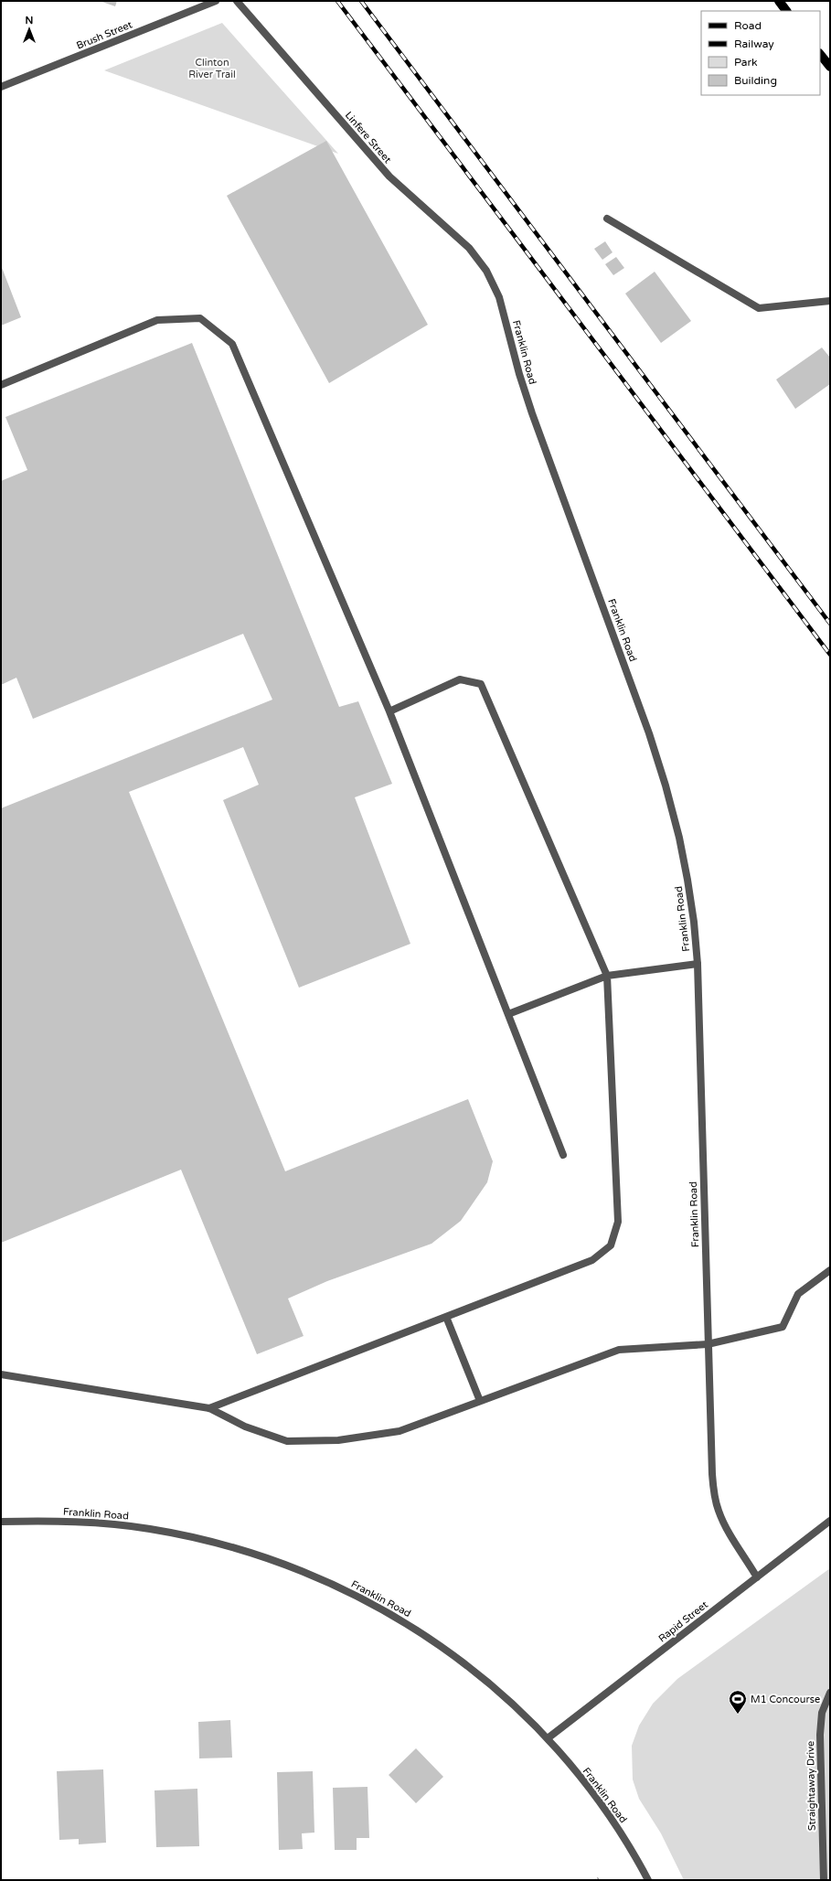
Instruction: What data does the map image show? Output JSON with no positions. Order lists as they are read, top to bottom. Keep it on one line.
{"streets":{"street":["Brush Street","Linfere Street","Franklin Road","Rapid Street","Straightaway Drive"]},"crossings":[["Linfere Street","Franklin Road"],["Franklin Road","Rapid Street"]],"parks":["Clinton River Trail"],"places":{"sports":["M1 Concourse"]},"legend":["Road","Railway","Park","Building"],"north":"top"}
